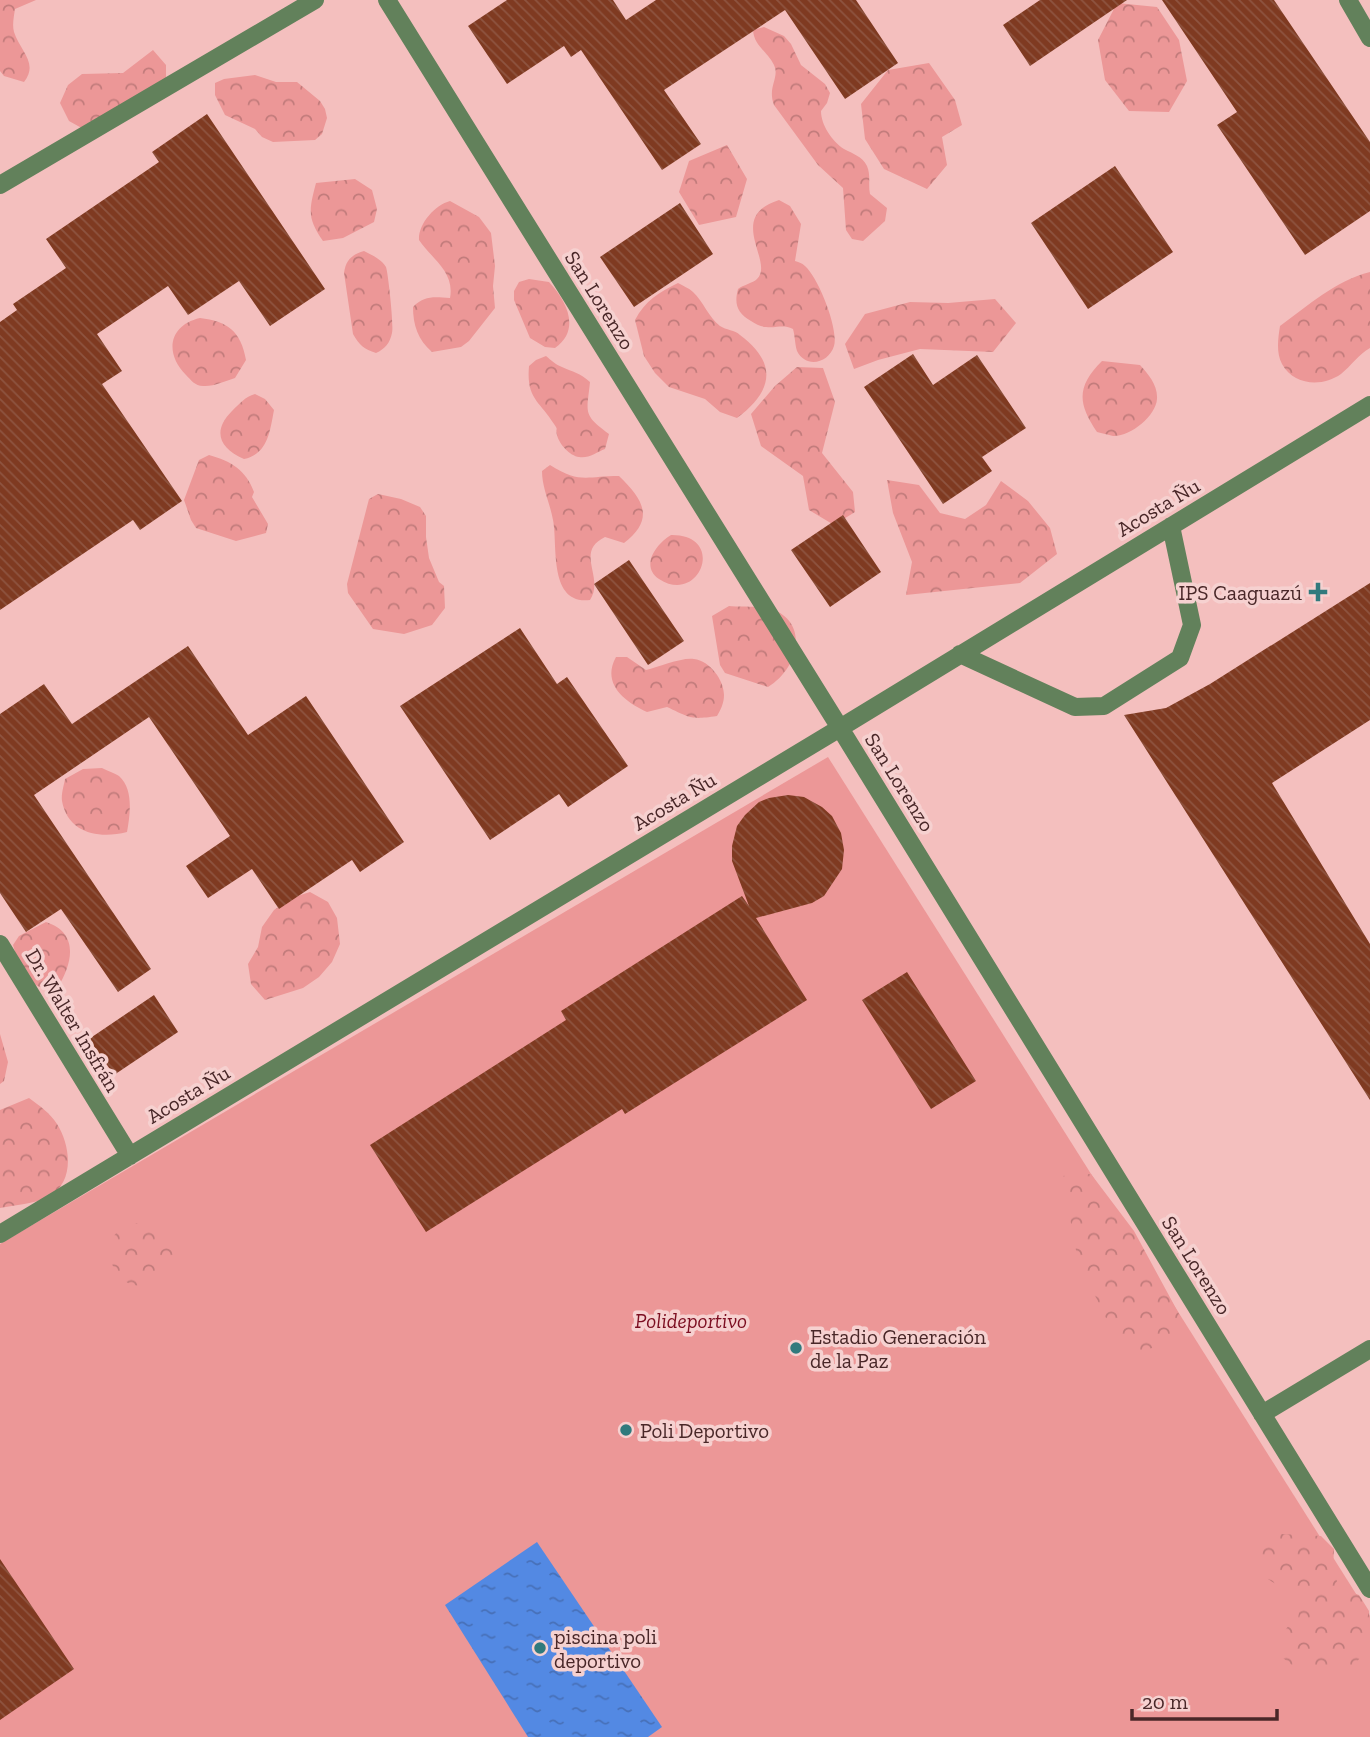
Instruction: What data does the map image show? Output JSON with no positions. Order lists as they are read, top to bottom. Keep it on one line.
{"streets":{"street":["San Lorenzo","Acosta Ñu","Dr. Walter Insfrán"]},"crossings":[["San Lorenzo","Acosta Ñu"],["Acosta Ñu","Dr. Walter Insfrán"]],"parks":["Polideportivo"],"places":{"health":["IPS Caaguazú"],"other":["Estadio Generación de la Paz","Poli Deportivo","piscina poli deportivo"]},"scale_bar":"20 m"}
